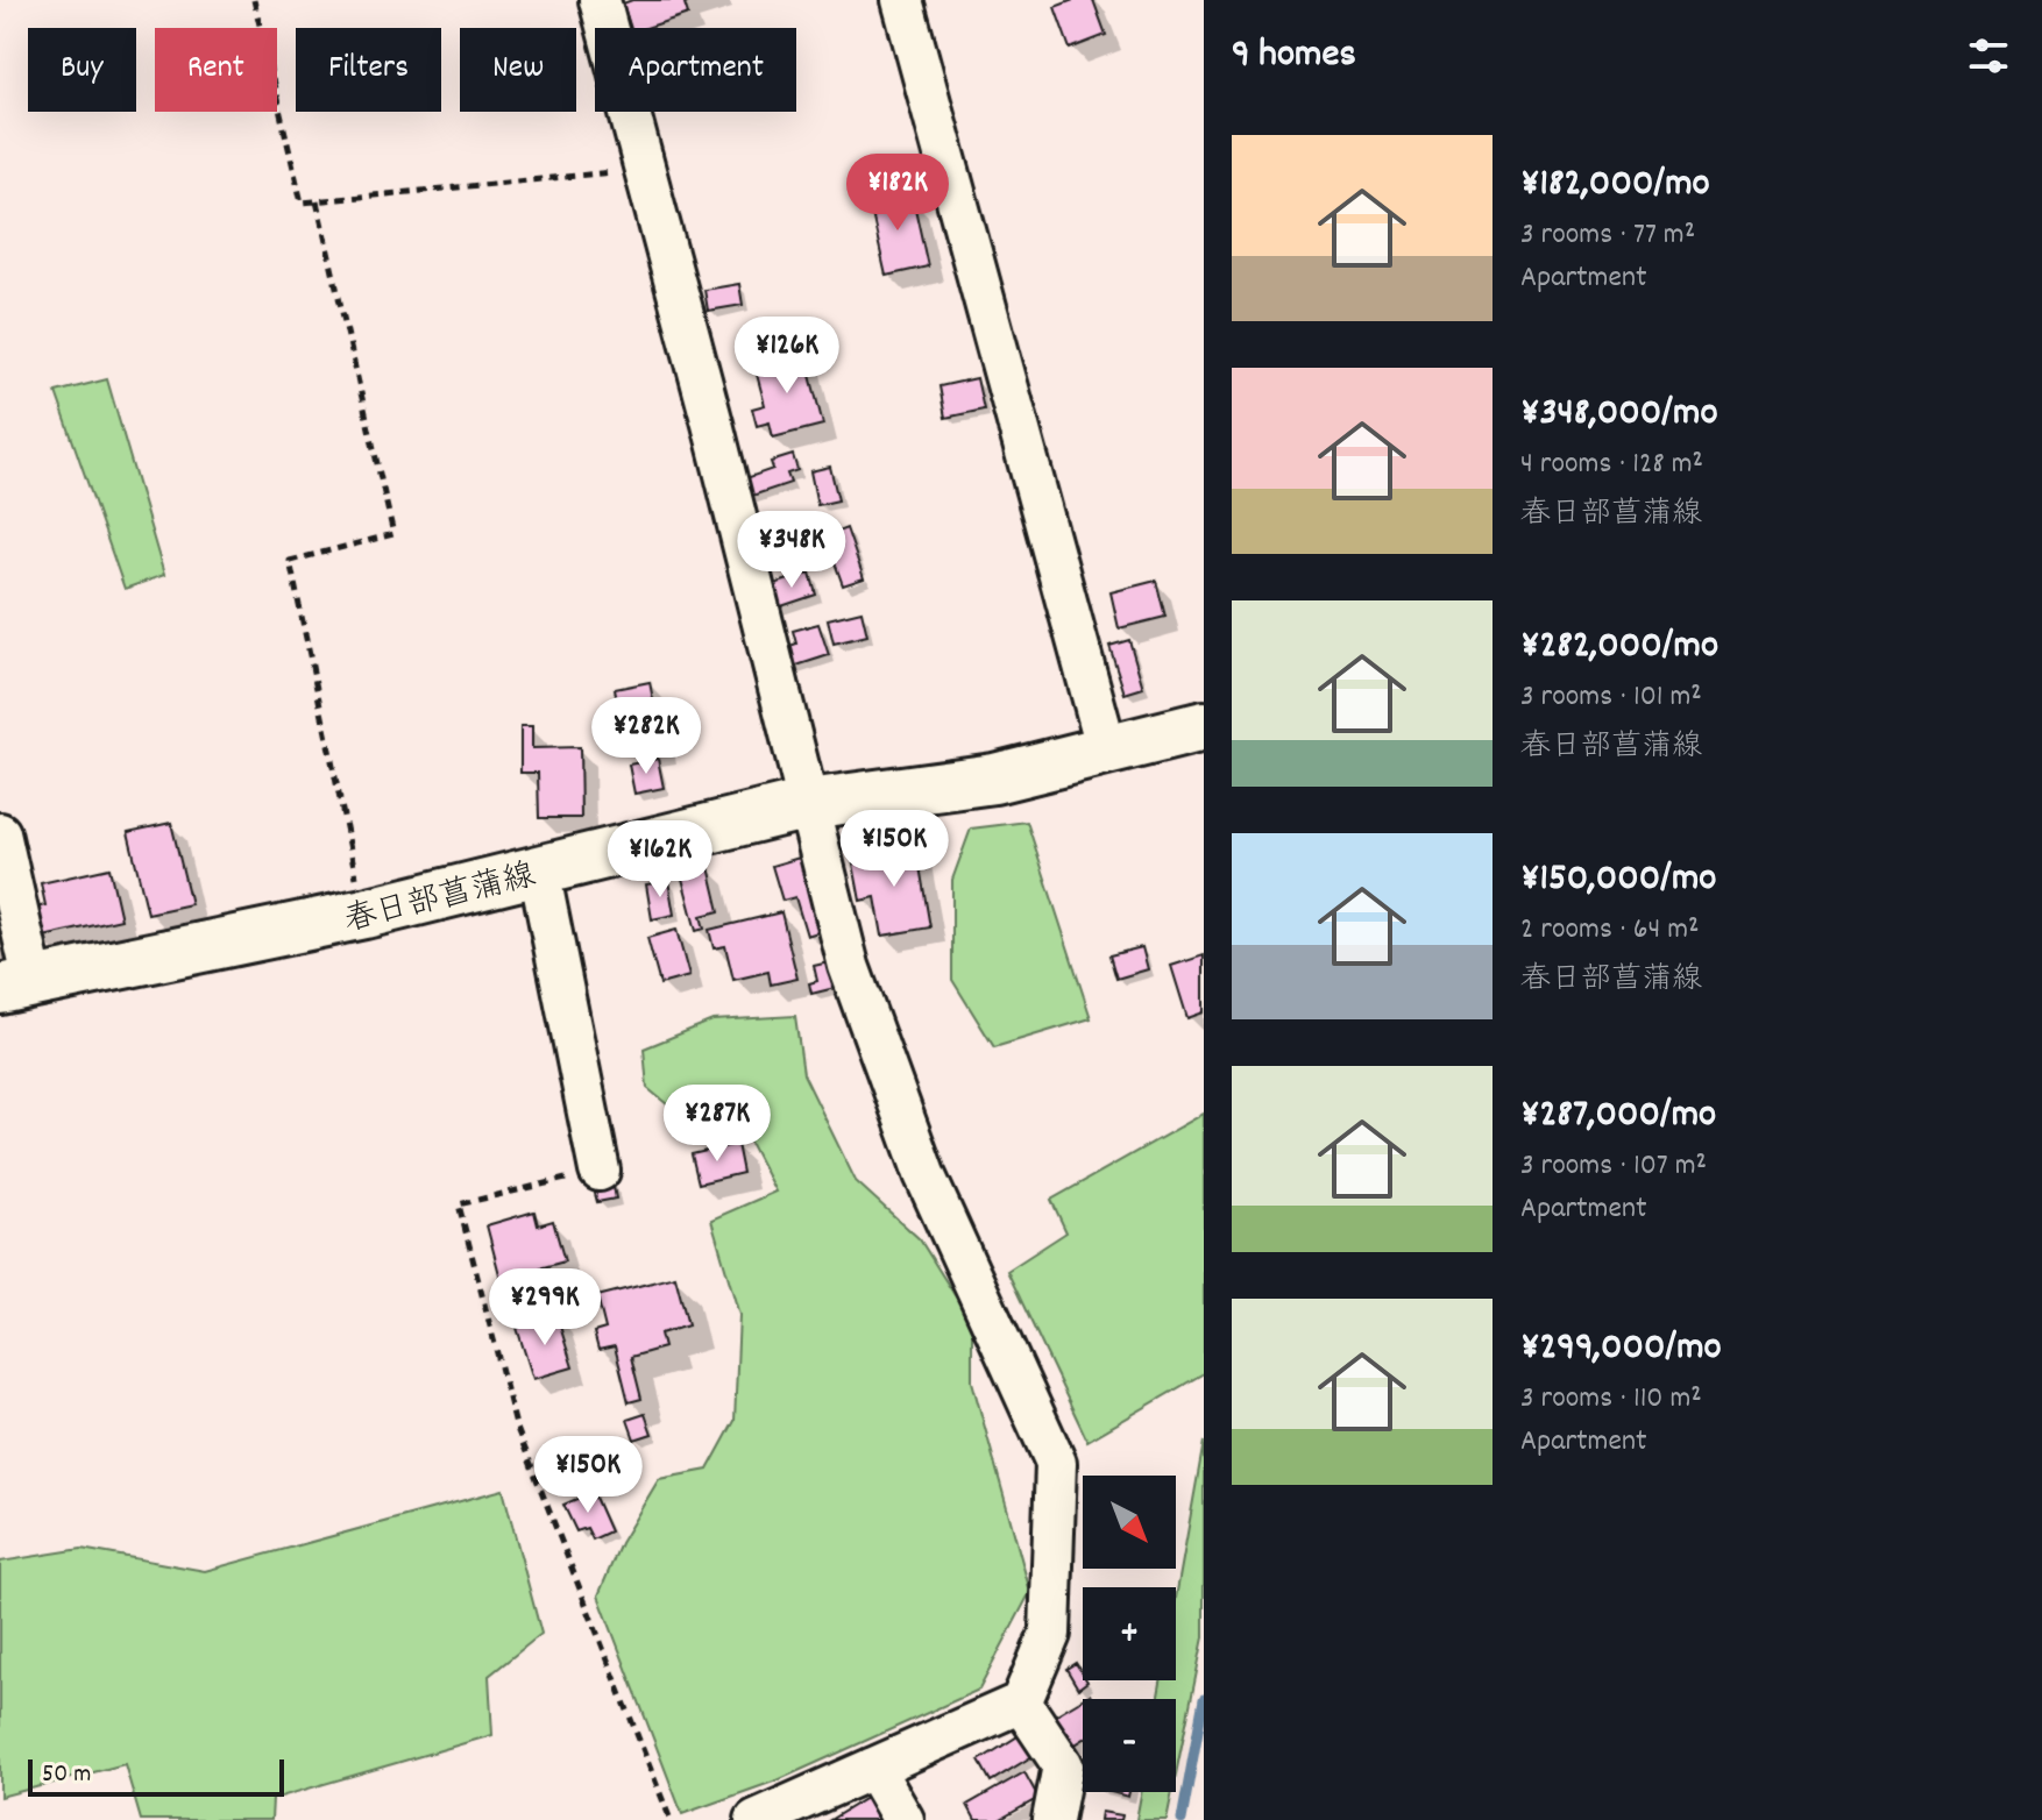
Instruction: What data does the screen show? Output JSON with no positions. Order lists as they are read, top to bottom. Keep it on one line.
{"streets":{"main road":["春日部菖蒲線"]},"scale_bar":"50 m","north":"bottom right","page":{"heading":"9 homes","chip":["Buy","Rent","Filters","New","Apartment"],"list":[{"name":"¥182,000/mo","note":"3 rooms · 77 m² · Apartment"},{"name":"¥348,000/mo","note":"4 rooms · 128 m² · 春日部菖蒲線"},{"name":"¥282,000/mo","note":"3 rooms · 101 m² · 春日部菖蒲線"},{"name":"¥150,000/mo","note":"2 rooms · 64 m² · 春日部菖蒲線"},{"name":"¥287,000/mo","note":"3 rooms · 107 m² · Apartment"},{"name":"¥299,000/mo","note":"3 rooms · 110 m² · Apartment"}],"price":["¥182K","¥126K","¥348K","¥282K","¥150K","¥162K","¥287K","¥299K","¥150K"],"map_buttons":["+","−"],"scale":"50 m"}}
